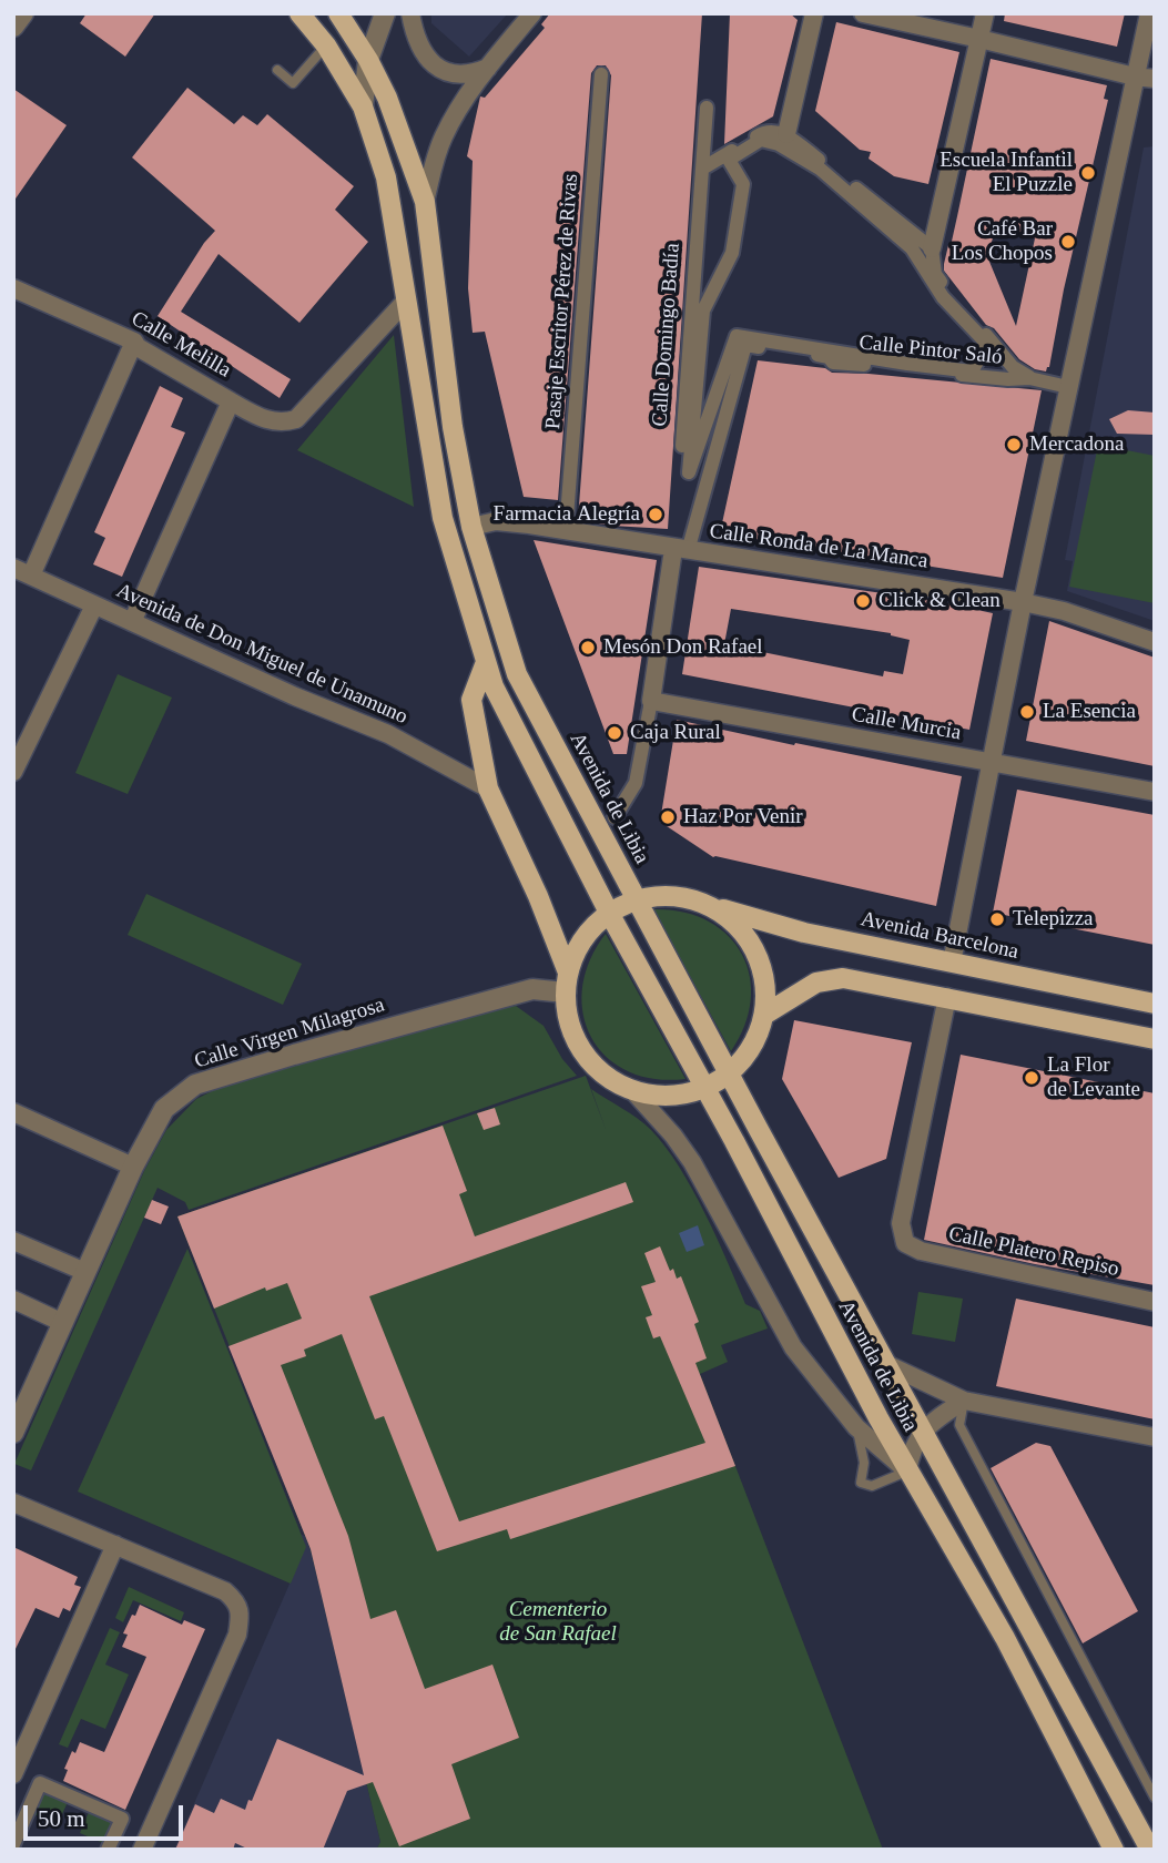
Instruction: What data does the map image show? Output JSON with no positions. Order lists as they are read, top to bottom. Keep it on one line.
{"streets":{"main road":["Avenida de Libia","Avenida Barcelona"],"street":["Pasaje Escritor Pérez de Rivas","Calle Domingo Badía","Calle Melilla","Calle Pintor Saló","Calle Ronda de La Manca","Avenida de Don Miguel de Unamuno","Calle Murcia","Calle Virgen Milagrosa","Calle Platero Repiso"]},"crossings":[["Pasaje Escritor Pérez de Rivas","Calle Ronda de La Manca"],["Calle Domingo Badía","Calle Pintor Saló"],["Calle Melilla","Avenida de Don Miguel de Unamuno"],["Calle Ronda de La Manca","Avenida de Libia"],["Avenida de Libia","Avenida Barcelona"]],"parks":["Cementerio de San Rafael"],"places":["Escuela Infantil El Puzzle","Café Bar Los Chopos","Mercadona","Farmacia Alegría","Click & Clean","Mesón Don Rafael","La Esencia","Caja Rural","Haz Por Venir","Telepizza","La Flor de Levante"],"scale_bar":"50 m"}
